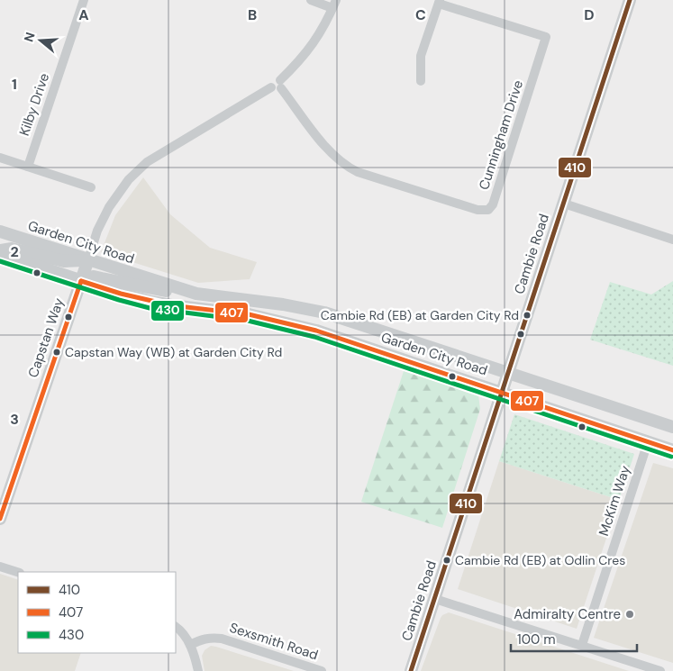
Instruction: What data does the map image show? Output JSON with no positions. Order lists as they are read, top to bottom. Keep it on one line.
{"streets":{"main road":["Garden City Road","Cambie Road","Capstan Way"],"street":["Kilby Drive","Cunningham Drive","McKim Way","Sexsmith Road"]},"crossings":[["Cunningham Drive","Capstan Way"],["Garden City Road","Cambie Road"],["Garden City Road","Capstan Way"],["Garden City Road","McKim Way"]],"places":["Cambie Rd (EB) at Garden City Rd","Capstan Way (WB) at Garden City Rd","Cambie Rd (EB) at Odlin Cres","Admiralty Centre"],"lines":["transit line 410","transit line 430","transit line 407"],"legend":["410","407","430"],"scale_bar":"100 m","north":"left","grid":{"columns":["A","B","C","D"],"rows":["1","2","3"]}}
